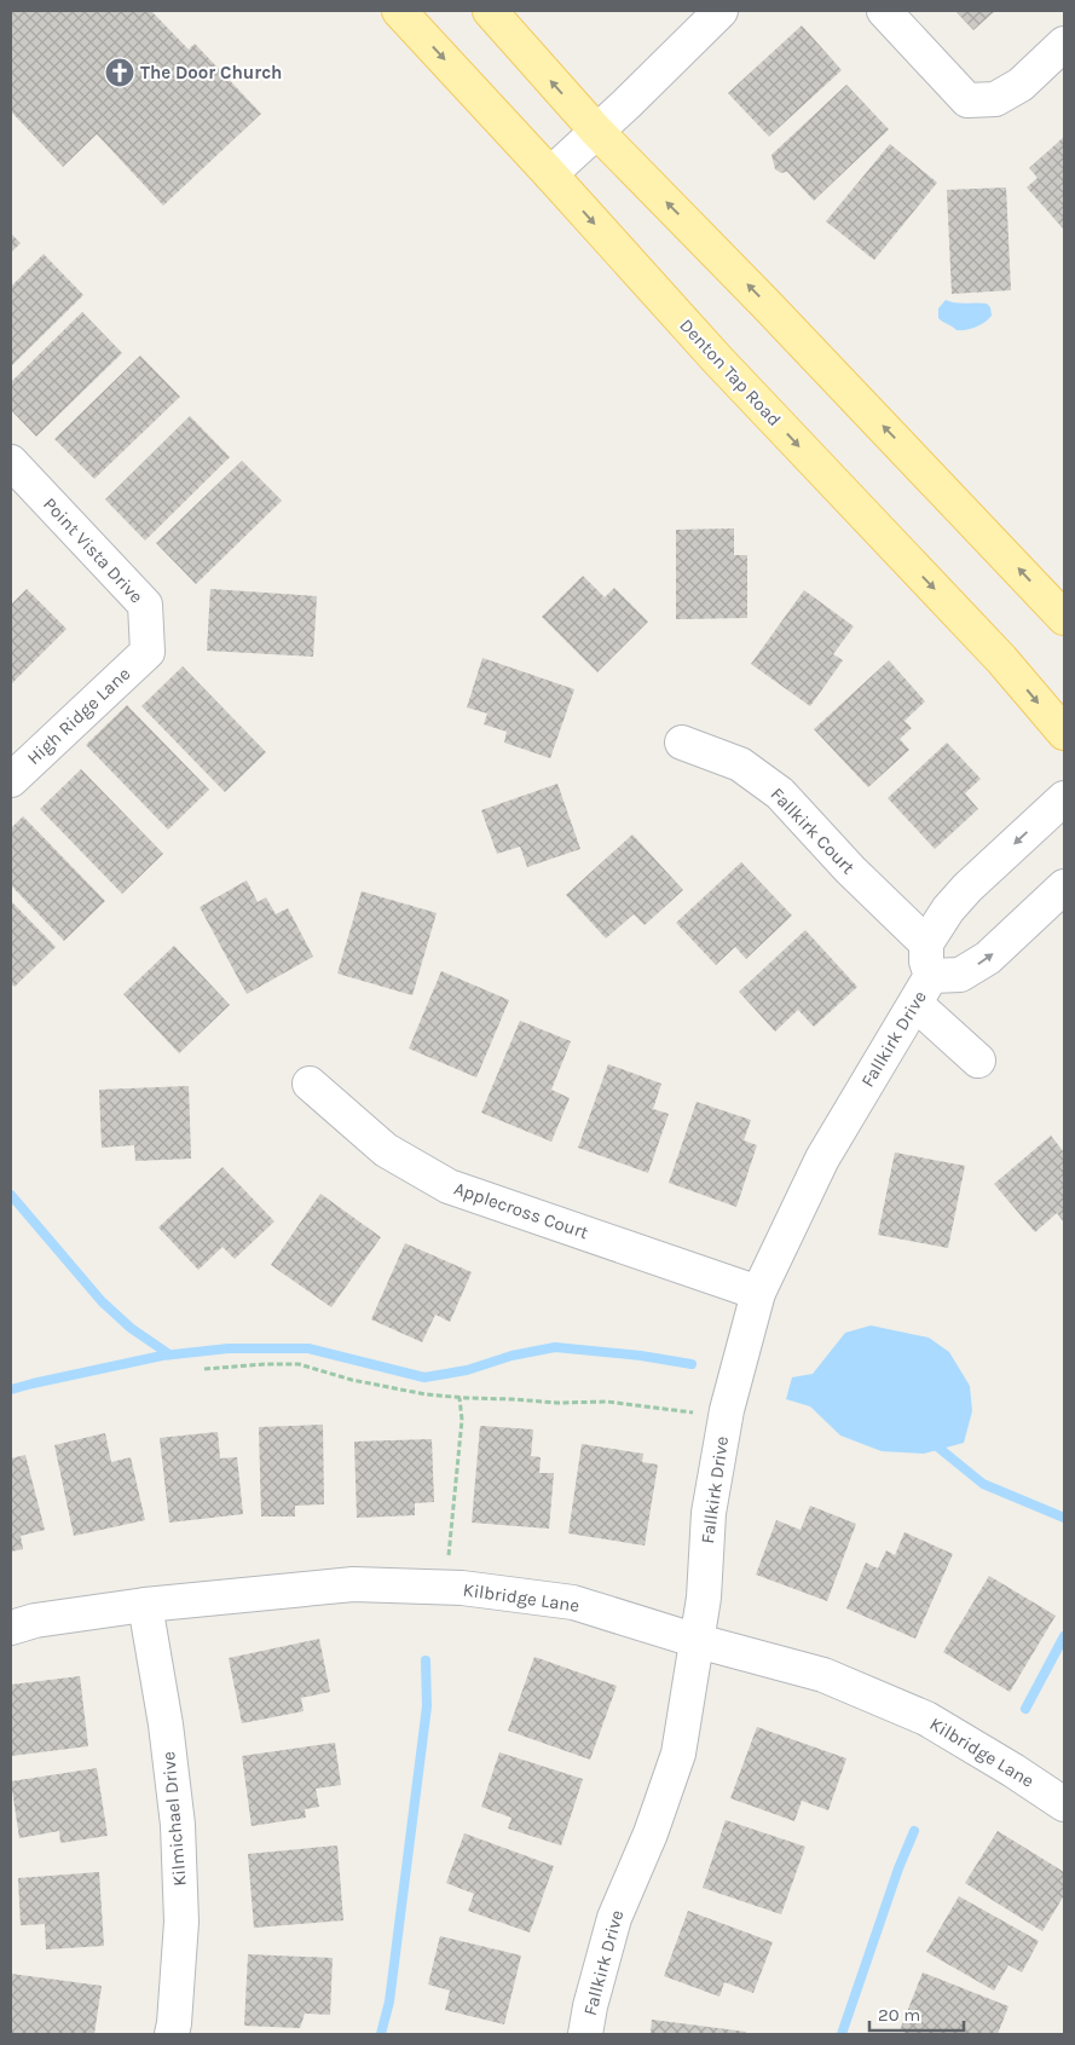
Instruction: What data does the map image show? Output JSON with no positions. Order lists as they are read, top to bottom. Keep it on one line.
{"streets":{"main road":["Denton Tap Road"],"street":["Point Vista Drive","High Ridge Lane","Fallkirk Court","Fallkirk Drive","Applecross Court","Kilbridge Lane","Kilmichael Drive"]},"crossings":[["Point Vista Drive","High Ridge Lane"],["Fallkirk Court","Fallkirk Drive"],["Fallkirk Drive","Applecross Court"],["Fallkirk Drive","Kilbridge Lane"],["Kilbridge Lane","Kilmichael Drive"]],"places":{"church":["The Door Church"]},"scale_bar":"20 m"}
